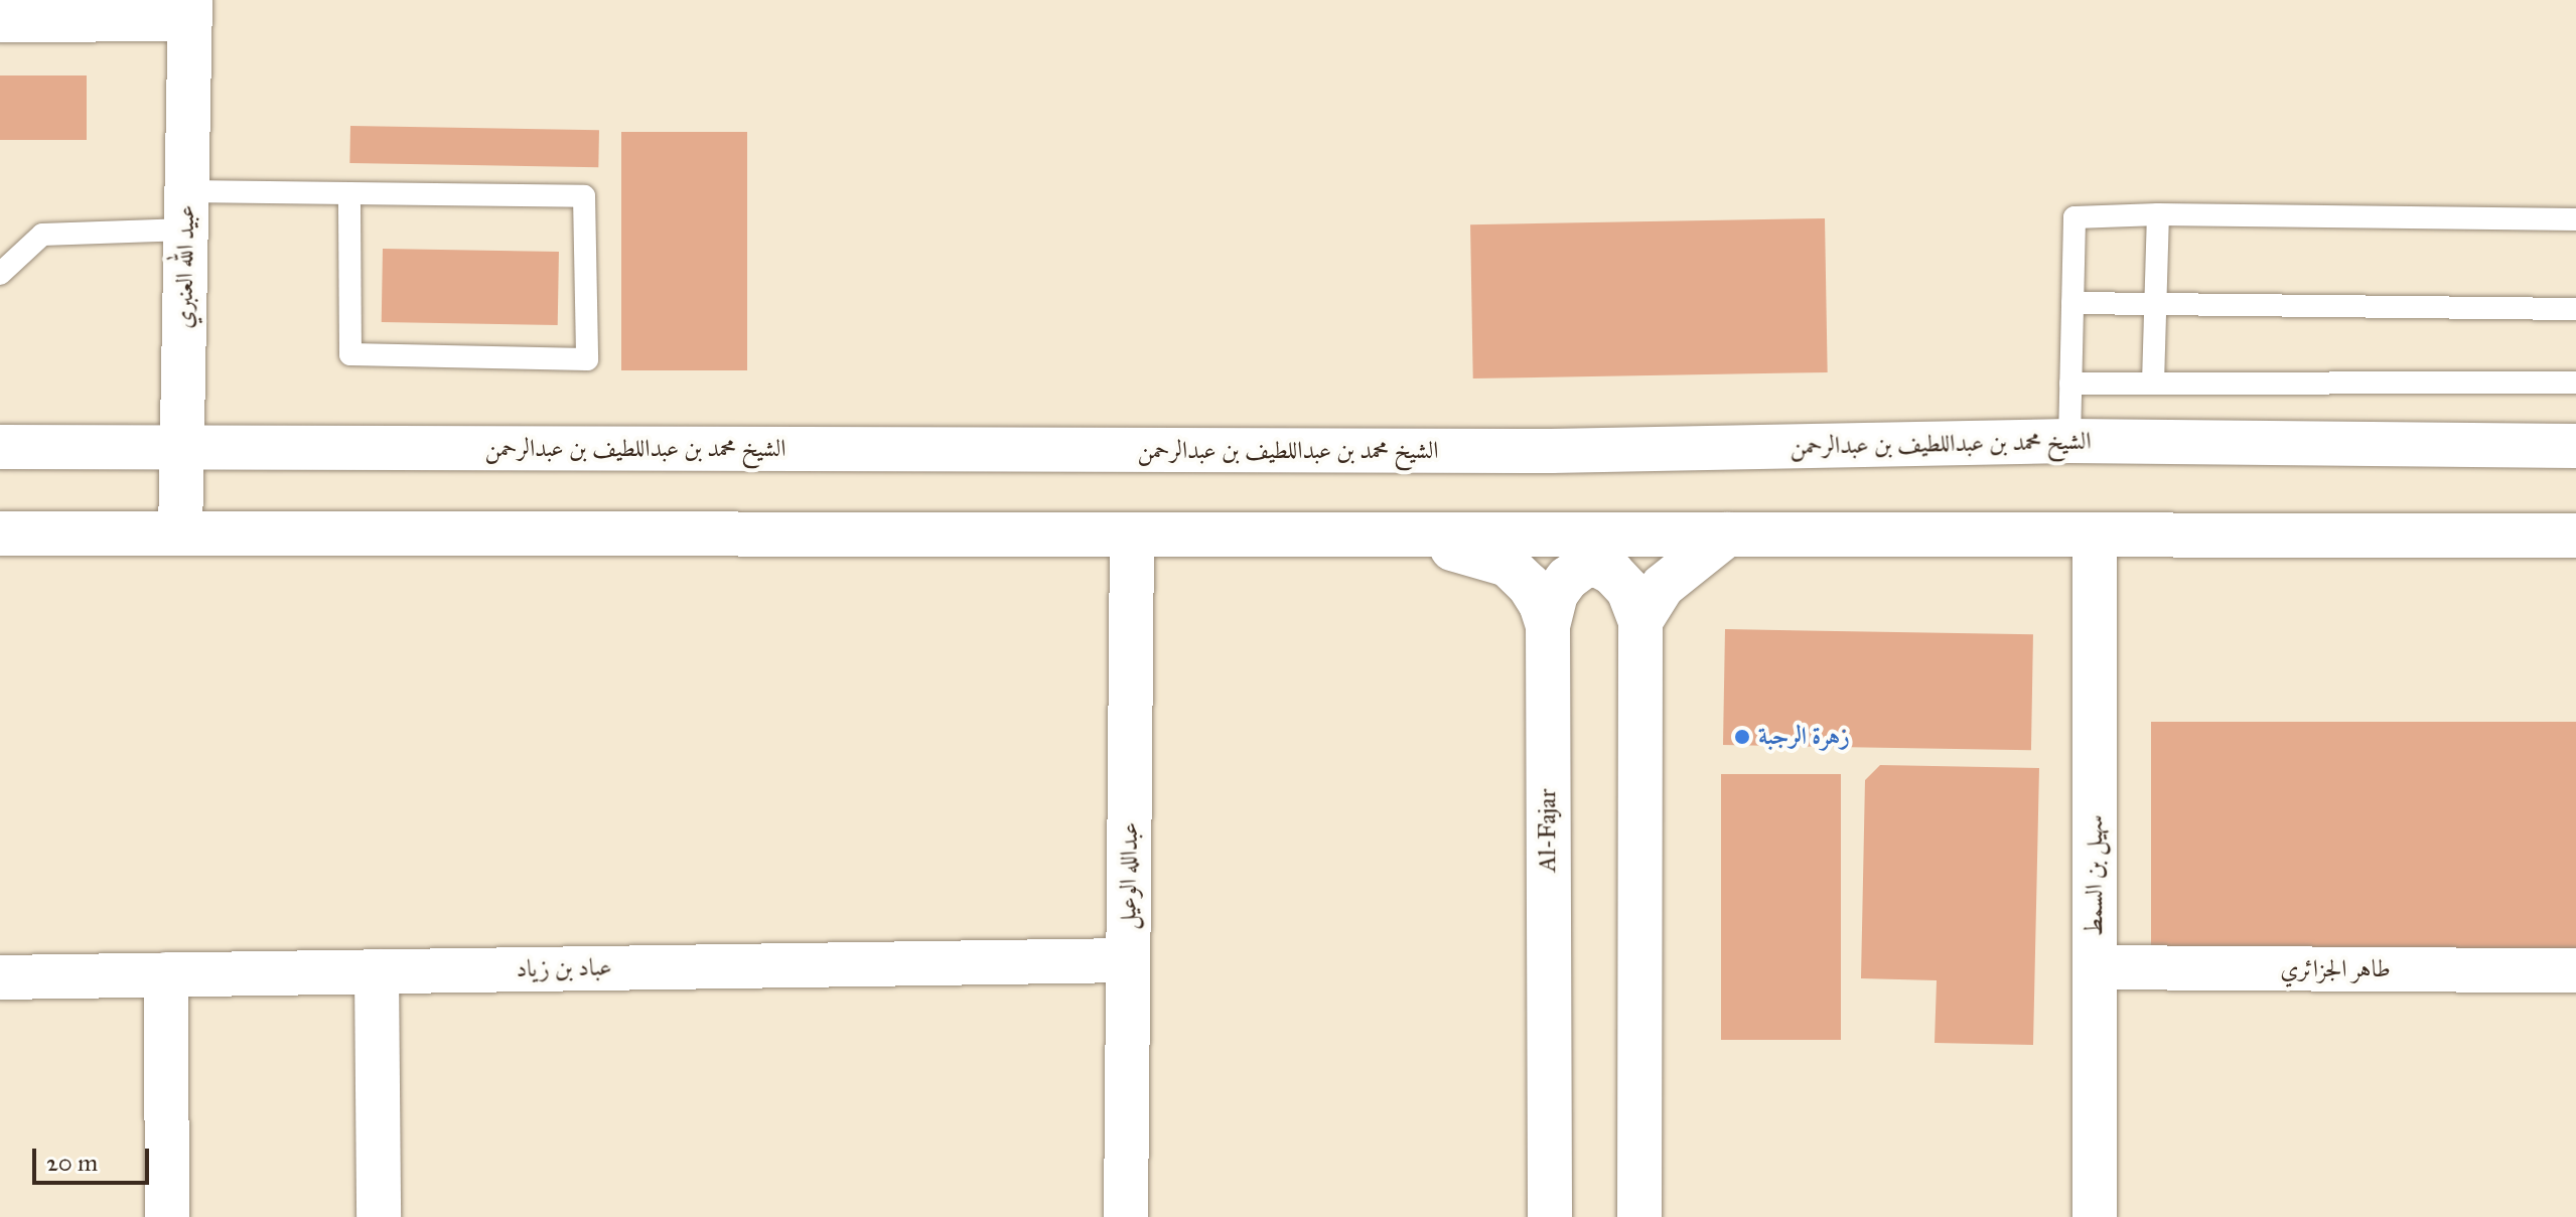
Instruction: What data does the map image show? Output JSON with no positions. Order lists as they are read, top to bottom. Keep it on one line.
{"streets":{"street":["عبيد الله العنبري","الشيخ محمد بن عبداللطيف بن عبدالرحمن","Al-Fajar","عبدالله الوعيل","سهيل بن السمط","عباد بن زياد","طاهر الجزائري"]},"crossings":[["عبيد الله العنبري","الشيخ محمد بن عبداللطيف بن عبدالرحمن"],["عبدالله الوعيل","عباد بن زياد"],["سهيل بن السمط","طاهر الجزائري"]],"places":["زهرة الرجبة"],"scale_bar":"20 m"}
